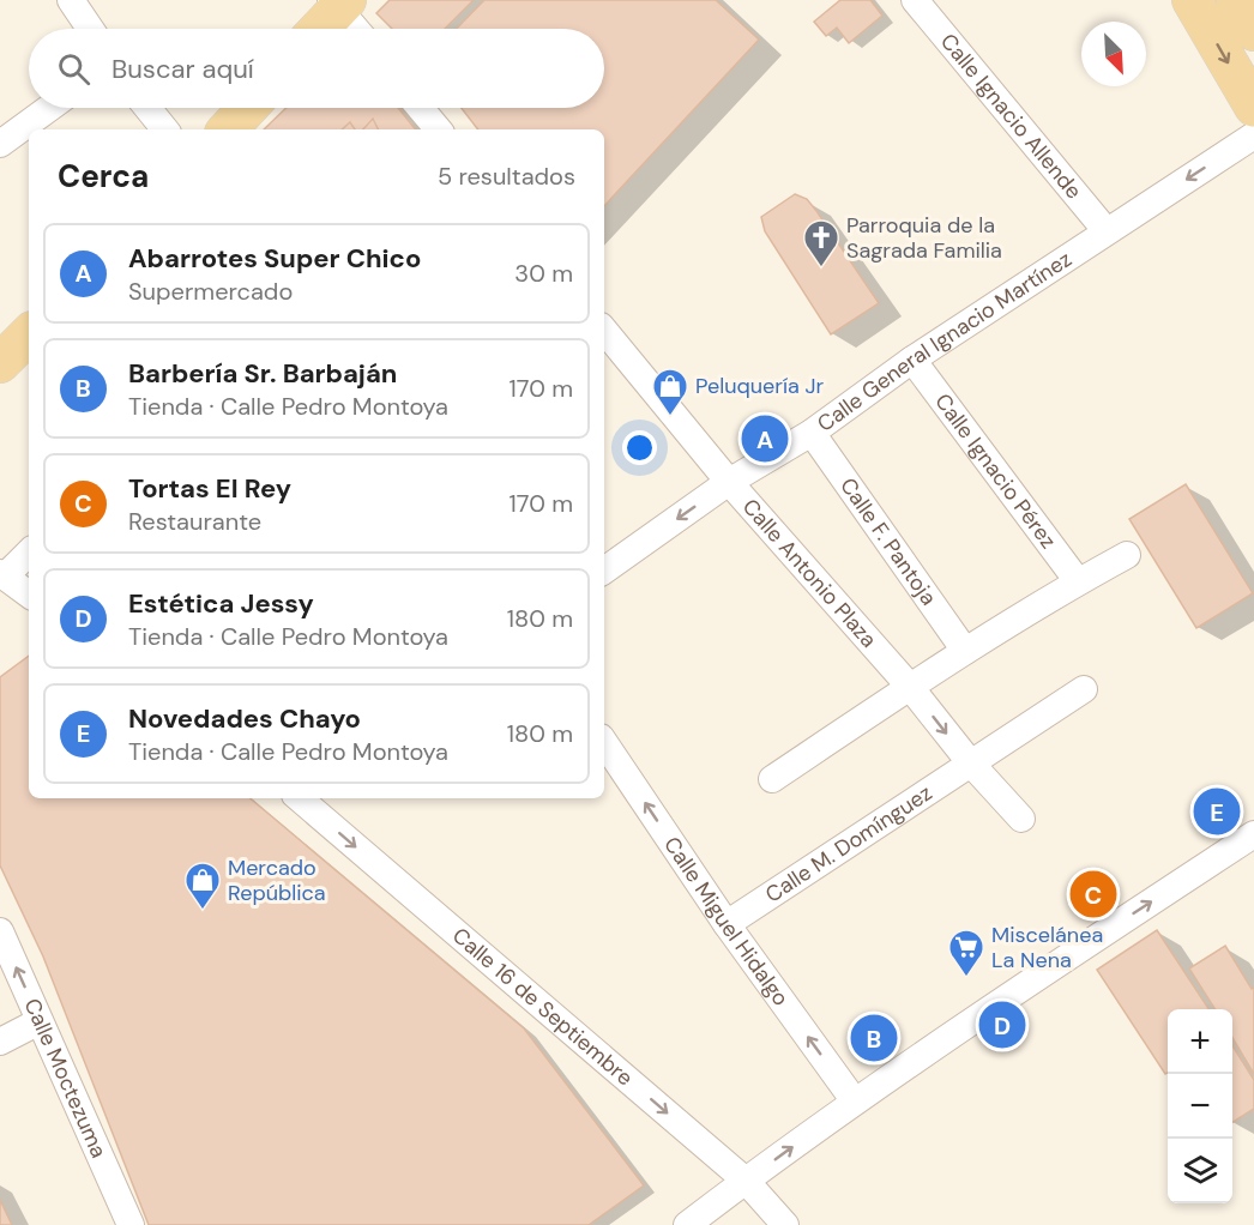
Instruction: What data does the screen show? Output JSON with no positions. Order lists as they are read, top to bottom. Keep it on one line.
{"streets":{"street":["Calle Ignacio Allende","Calle General Ignacio Martínez","Calle Ignacio Pérez","Calle F. Pantoja","Calle Antonio Plaza","Calle M. Domínguez","Calle Miguel Hidalgo","Calle 16 de Septiembre","Calle Moctezuma"]},"crossings":[["Calle Ignacio Allende","Calle General Ignacio Martínez"],["Calle General Ignacio Martínez","Calle Ignacio Pérez"],["Calle General Ignacio Martínez","Calle F. Pantoja"],["Calle General Ignacio Martínez","Calle Antonio Plaza"],["Calle Antonio Plaza","Calle M. Domínguez"],["Calle M. Domínguez","Calle Miguel Hidalgo"]],"one_way":["Calle General Ignacio Martínez","Calle Miguel Hidalgo","Calle 16 de Septiembre"],"places":{"church":["Parroquia de la Sagrada Familia"],"shop":["Peluquería Jr","Mercado República"],"supermarket":["Miscelánea La Nena"]},"north":"bottom right","page":{"search":"Buscar aquí","heading":["Cerca","5 resultados"],"list":[{"mark":"A","name":"Abarrotes Super Chico","note":"Supermercado","value":"30 m"},{"mark":"B","name":"Barbería Sr. Barbaján","note":"Tienda · Calle Pedro Montoya","value":"170 m"},{"mark":"C","name":"Tortas El Rey","note":"Restaurante","value":"170 m"},{"mark":"D","name":"Estética Jessy","note":"Tienda · Calle Pedro Montoya","value":"180 m"},{"mark":"E","name":"Novedades Chayo","note":"Tienda · Calle Pedro Montoya","value":"180 m"}],"pins":["A","E","C","D","B"],"map_buttons":["+","−"]}}
